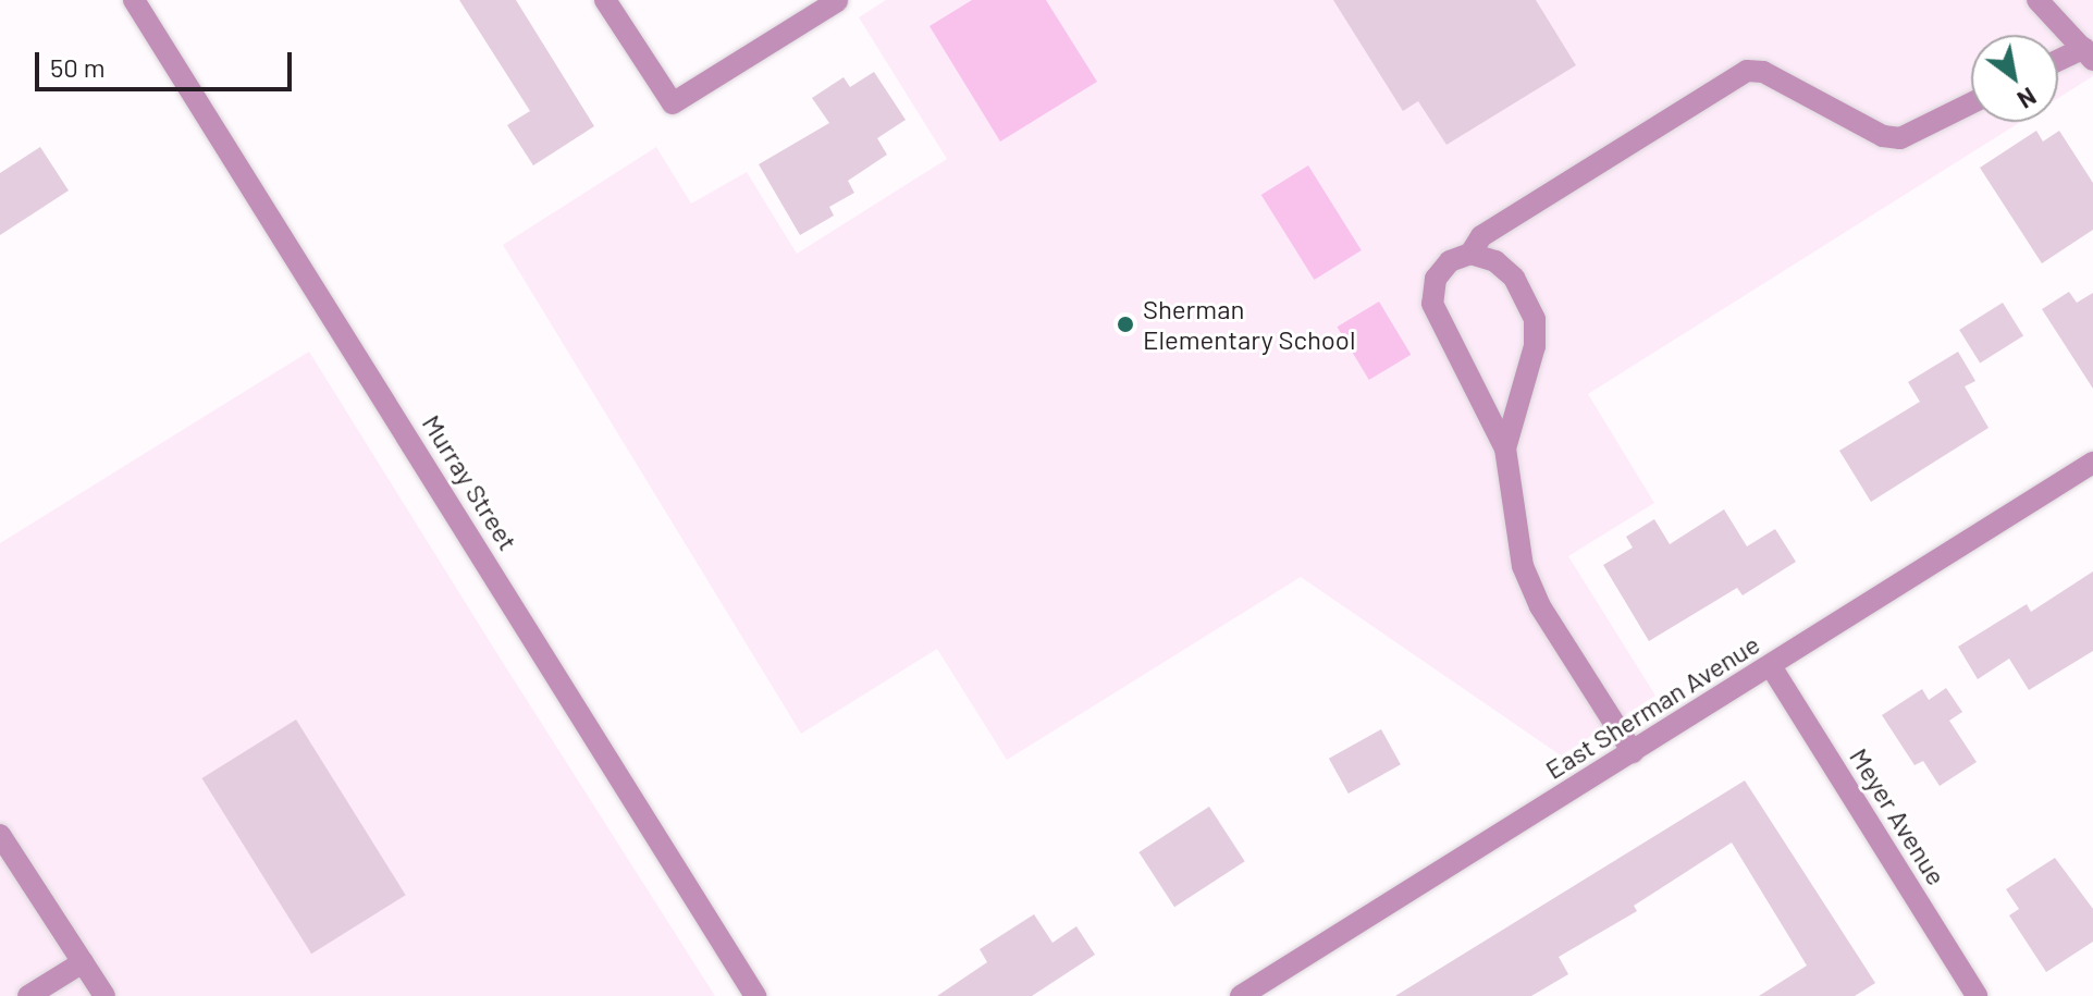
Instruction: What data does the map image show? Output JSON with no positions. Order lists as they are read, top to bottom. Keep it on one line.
{"streets":{"street":["Murray Street","East Sherman Avenue","Meyer Avenue"]},"crossings":[["East Sherman Avenue","Meyer Avenue"]],"places":["Sherman Elementary School"],"scale_bar":"50 m","north":"bottom right"}
